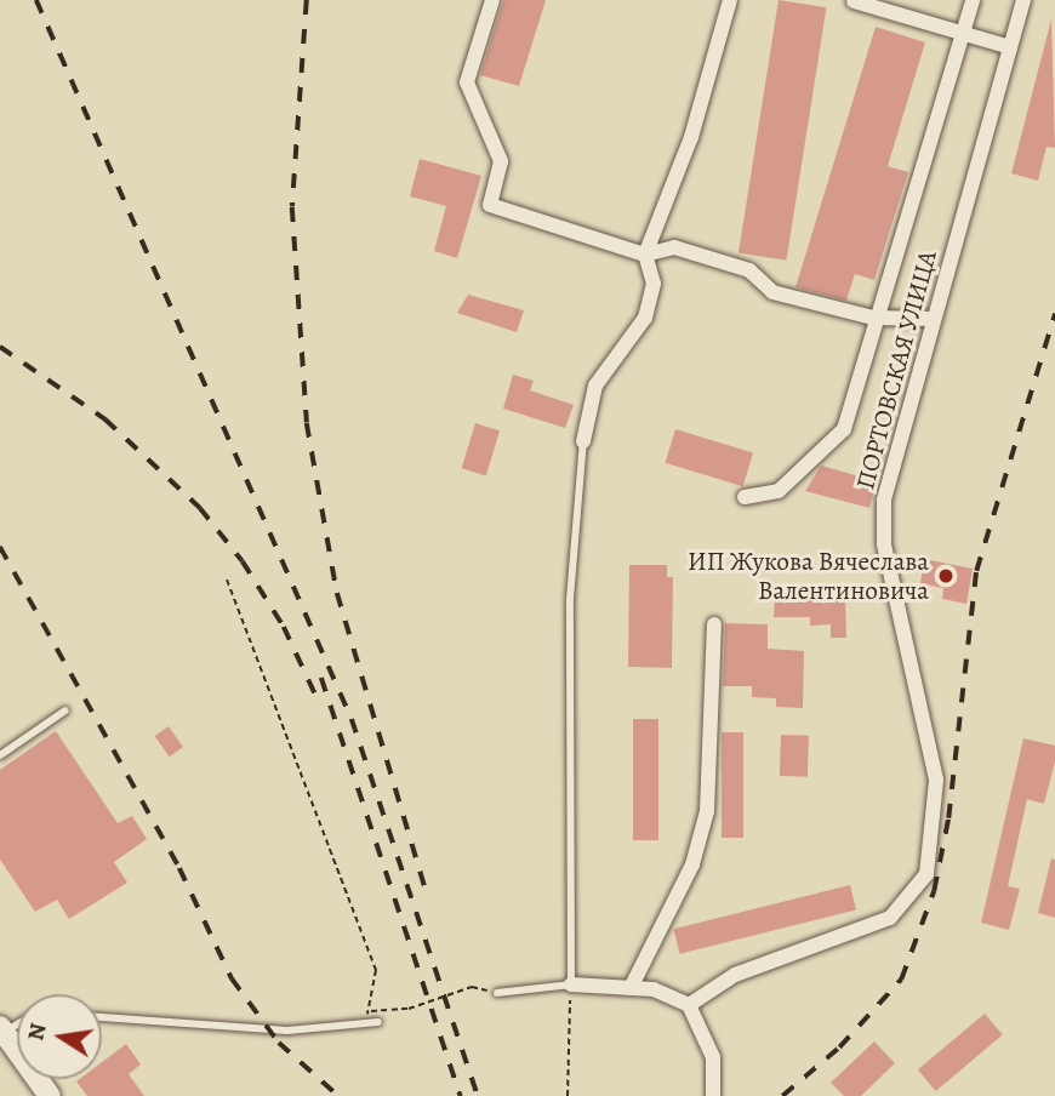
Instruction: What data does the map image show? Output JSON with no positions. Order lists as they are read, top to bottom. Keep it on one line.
{"streets":{"street":["ПОРТОВСКАЯ УЛИЦА"]},"places":["ИП Жукова Вячеслава Валентиновича"],"north":"left"}
